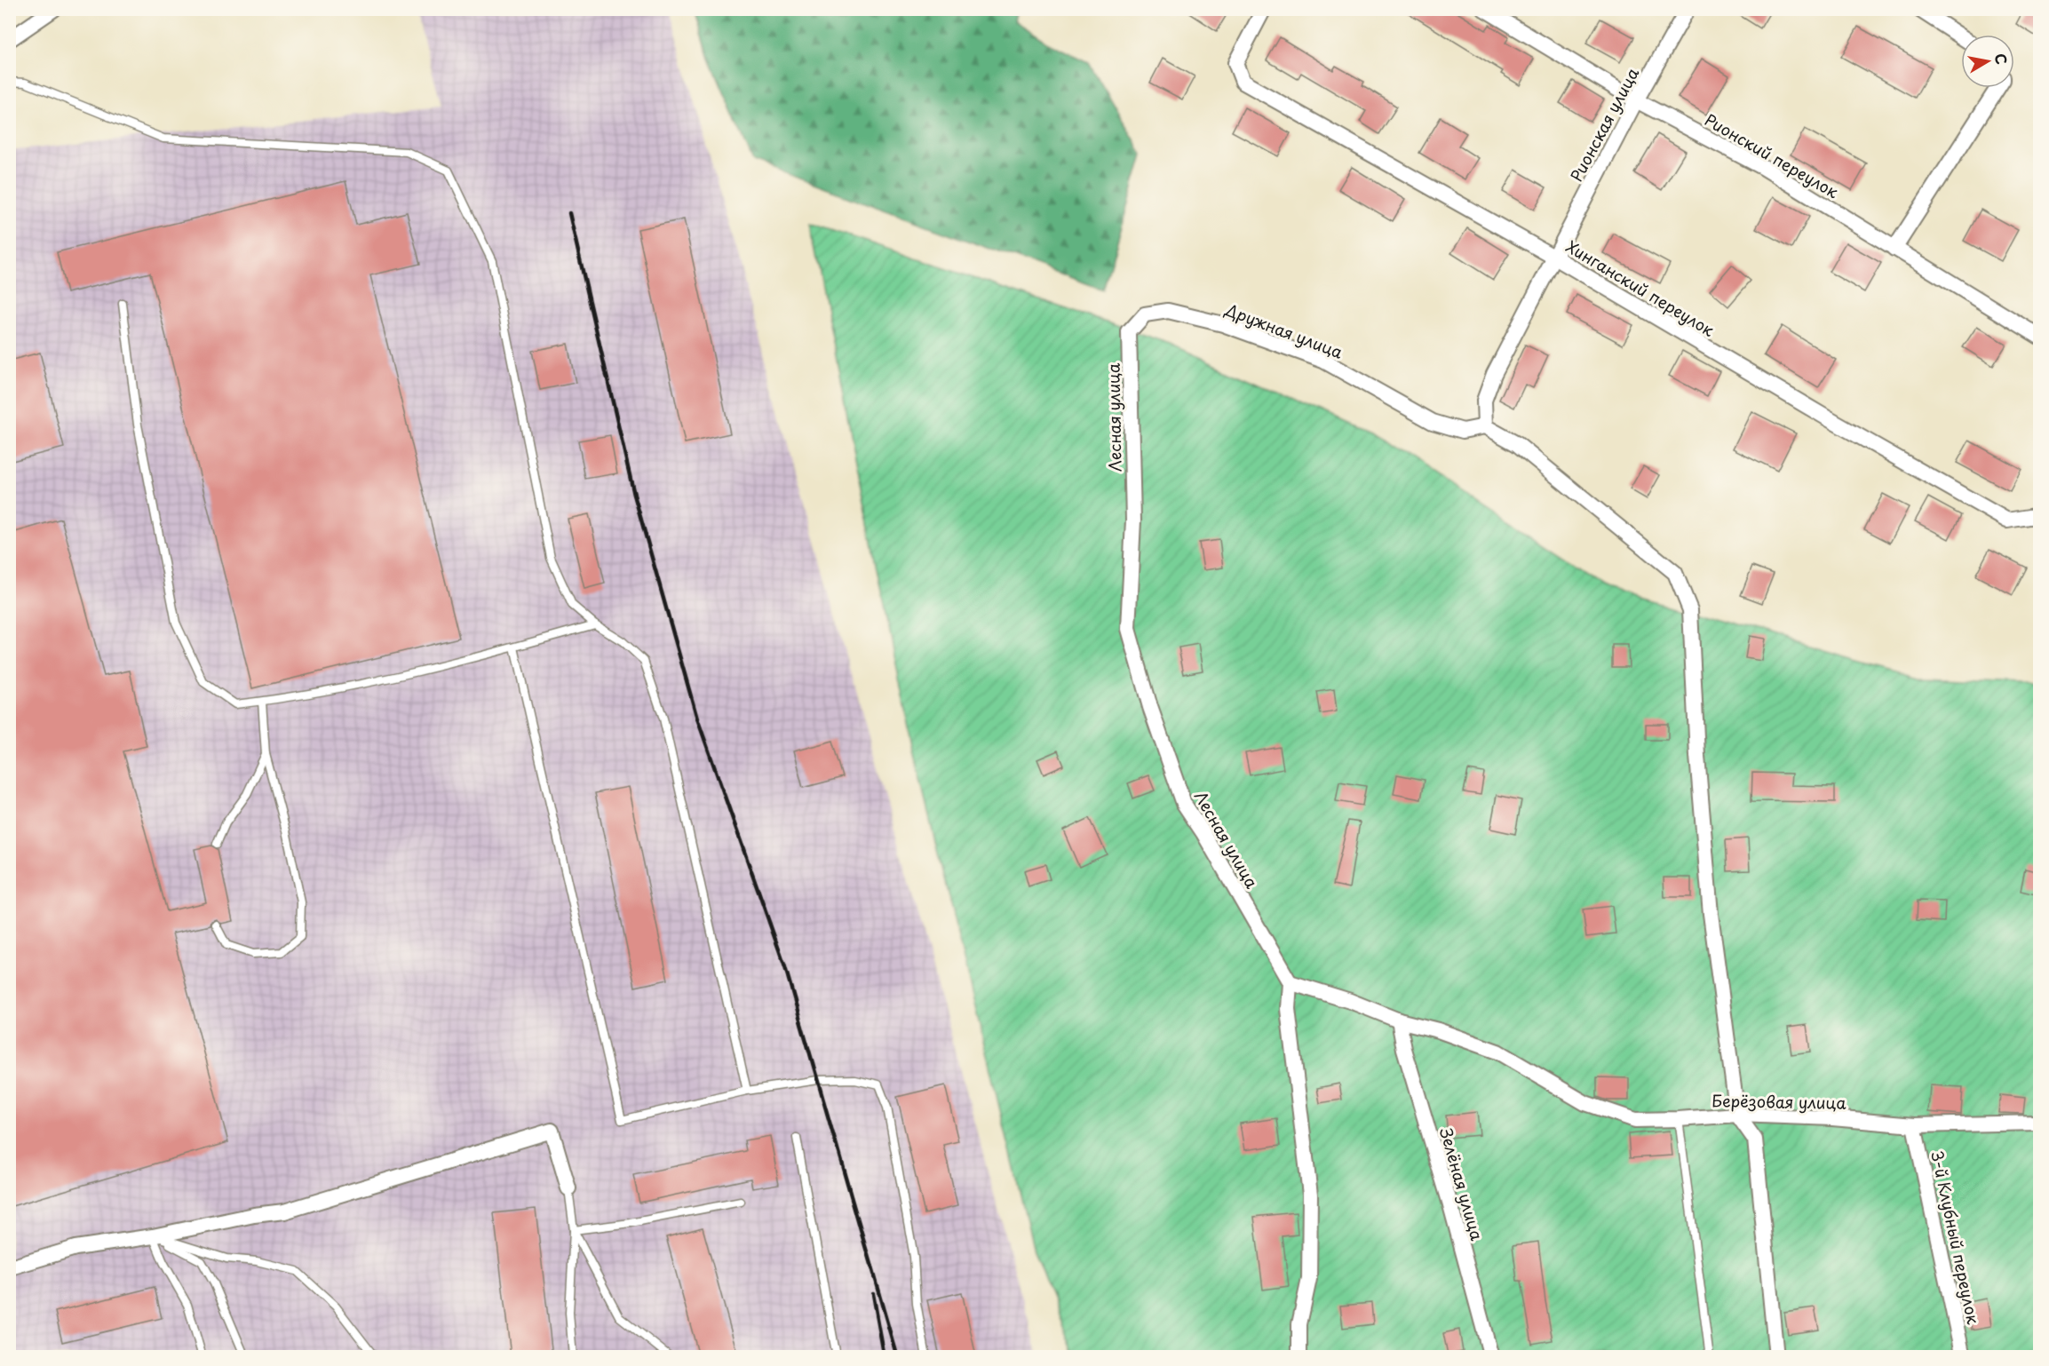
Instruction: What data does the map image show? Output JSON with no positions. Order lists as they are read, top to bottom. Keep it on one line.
{"streets":{"street":["Рионская улица","Рионский переулок","Хинганский переулок","Дружная улица","Лесная улица","Берёзовая улица","Зелёная улица","3-й Клубный переулок"]},"crossings":[["Рионская улица","Рионский переулок"],["Рионская улица","Хинганский переулок"],["Дружная улица","Лесная улица"],["Лесная улица","Берёзовая улица"],["Берёзовая улица","Зелёная улица"],["Берёзовая улица","3-й Клубный переулок"]],"north":"right"}
